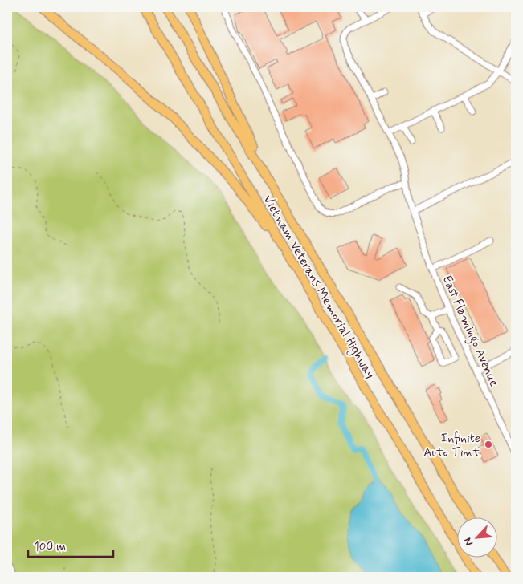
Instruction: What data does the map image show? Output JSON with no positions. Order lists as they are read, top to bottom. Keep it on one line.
{"streets":{"highway":["Vietnam Veterans Memorial Highway"],"street":["East Flamingo Avenue"]},"places":["Infinite Auto Tint"],"scale_bar":"100 m","north":"bottom left"}
